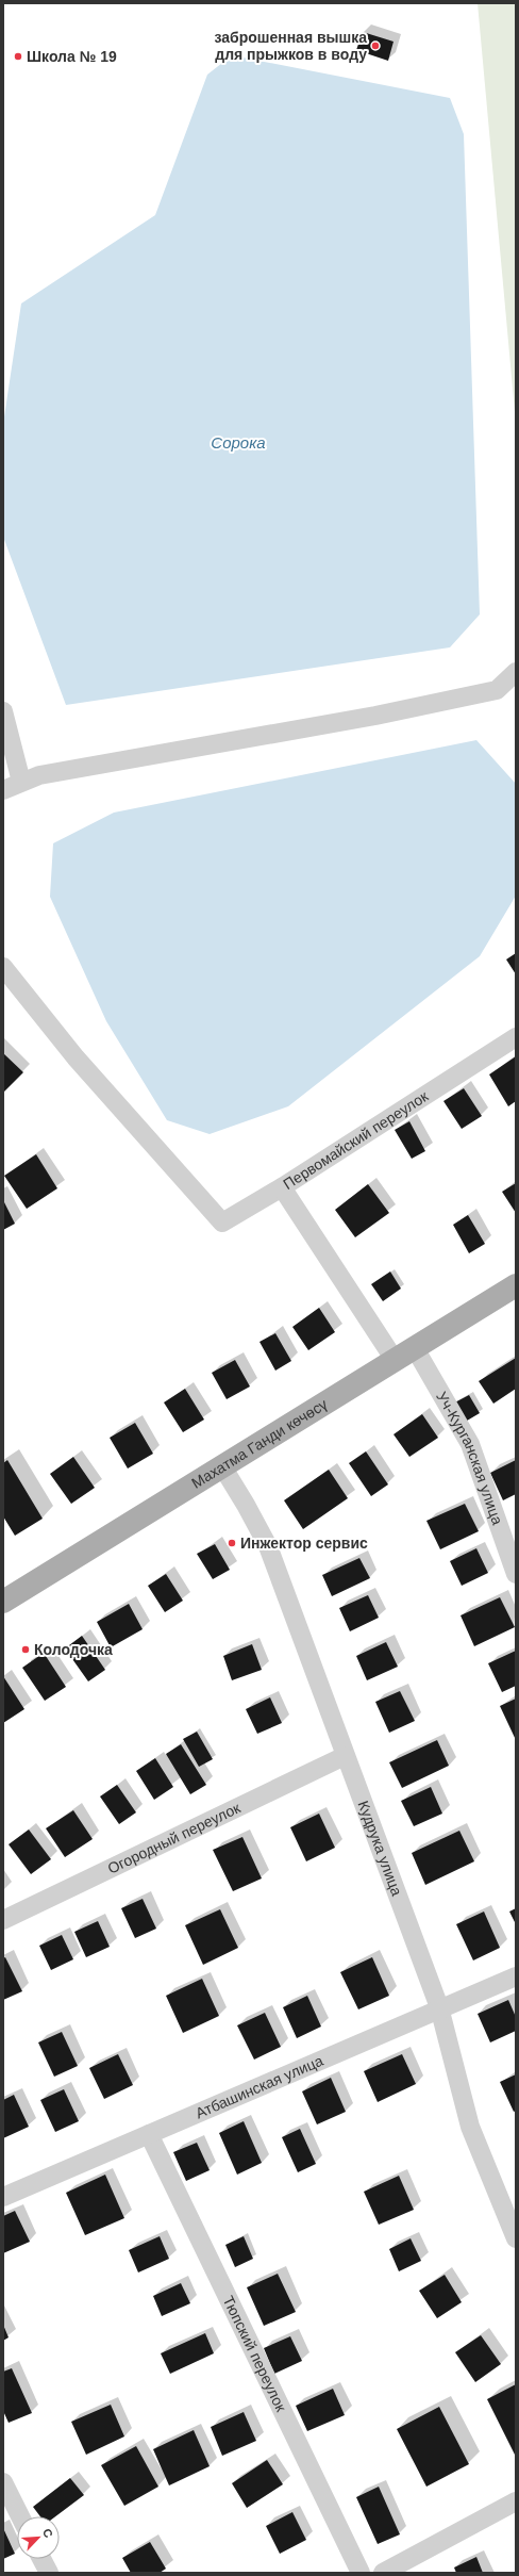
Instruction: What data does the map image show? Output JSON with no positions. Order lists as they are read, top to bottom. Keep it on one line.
{"streets":{"main road":["Махатма Ганди көчөсү"],"street":["Первомайский переулок","Уч-Курганская улица","Огородный переулок","Кудрука улица","Атбашинская улица","Тюпский переулок"]},"crossings":[["Первомайский переулок","Махатма Ганди көчөсү"],["Махатма Ганди көчөсү","Уч-Курганская улица"],["Махатма Ганди көчөсү","Кудрука улица"],["Огородный переулок","Кудрука улица"],["Кудрука улица","Атбашинская улица"],["Атбашинская улица","Тюпский переулок"]],"water":["Сорока"],"places":["заброшенная вышка для прыжков в воду","Школа № 19","Инжектор сервис","Колодочка"],"north":"top right"}
